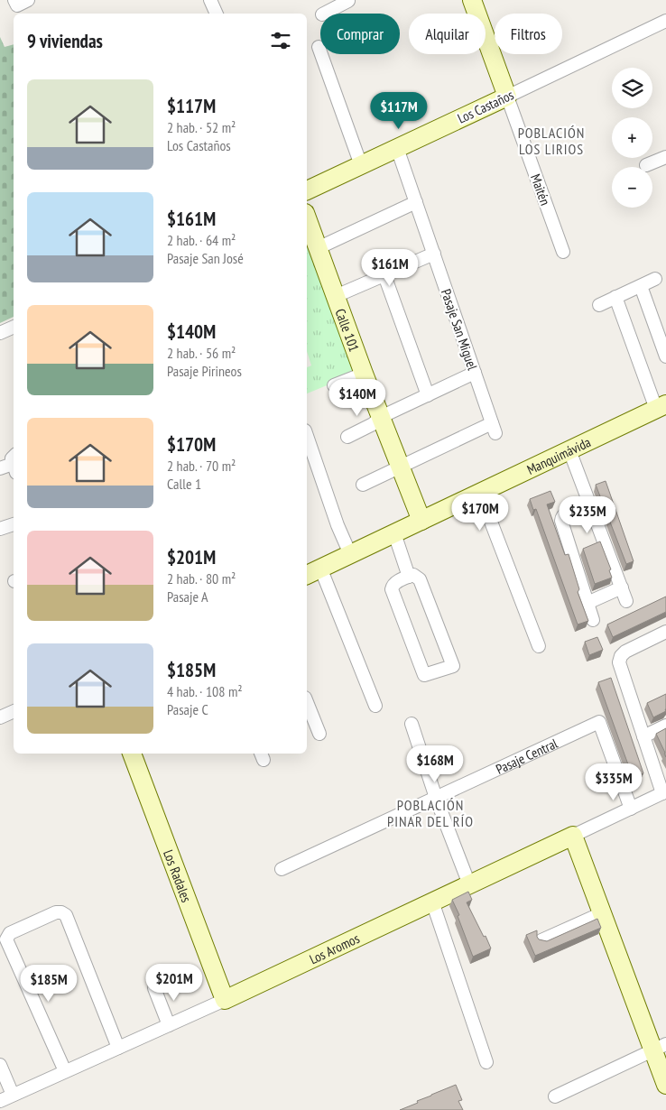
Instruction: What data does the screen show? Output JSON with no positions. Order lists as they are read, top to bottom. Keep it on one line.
{"streets":{"street":["Los Castaños","Maitén","Calle 101","Pasaje San Miguel","Manquimávida","Pasaje Central","Los Radales","Los Aromos"]},"crossings":[["Los Castaños","Maitén"],["Los Castaños","Pasaje San Miguel"],["Calle 101","Pasaje San Miguel"],["Calle 101","Manquimávida"],["Pasaje Central","Los Aromos"],["Los Radales","Los Aromos"]],"districts":["POBLACIÓN LOS LIRIOS","POBLACIÓN PINAR DEL RÍO"],"page":{"chip":["Comprar","Alquilar","Filtros"],"heading":"9 viviendas","map_buttons":["+","−"],"list":[{"name":"$117M","note":"2 hab. · 52 m² · Los Castaños"},{"name":"$161M","note":"2 hab. · 64 m² · Pasaje San José"},{"name":"$140M","note":"2 hab. · 56 m² · Pasaje Pirineos"},{"name":"$170M","note":"2 hab. · 70 m² · Calle 1"},{"name":"$201M","note":"2 hab. · 80 m² · Pasaje A"},{"name":"$185M","note":"4 hab. · 108 m² · Pasaje C"}],"price":["$117M","$161M","$140M","$170M","$235M","$168M","$335M","$201M","$185M"]}}
